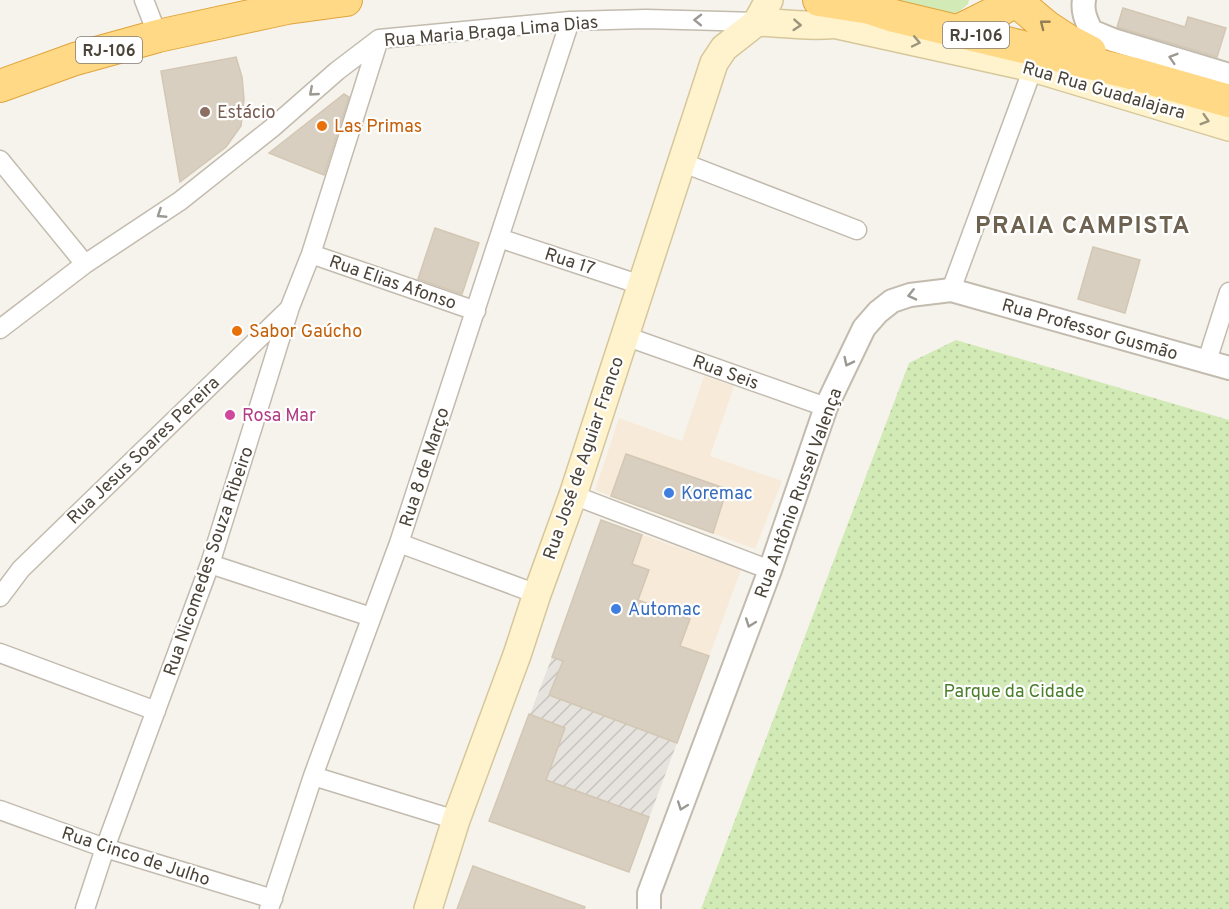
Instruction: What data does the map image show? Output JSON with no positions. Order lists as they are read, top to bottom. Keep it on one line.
{"streets":{"highway":["RJ-106"],"main road":["Rua Rua Guadalajara","Rua José de Aguiar Franco"],"street":["Rua Maria Braga Lima Dias","Rua 17","Rua Elias Afonso","Rua Professor Gusmão","Rua Seis","Rua Jesus Soares Pereira","Rua 8 de Março","Rua Antônio Russel Valença","Rua Nicomedes Souza Ribeiro","Rua Cinco de Julho"]},"crossings":[["Rua Maria Braga Lima Dias","Rua José de Aguiar Franco"],["Rua Maria Braga Lima Dias","Rua 8 de Março"],["Rua Maria Braga Lima Dias","Rua Nicomedes Souza Ribeiro"],["Rua 17","Rua José de Aguiar Franco"],["Rua 17","Rua 8 de Março"],["Rua Elias Afonso","Rua 8 de Março"],["Rua Elias Afonso","Rua Nicomedes Souza Ribeiro"],["Rua Professor Gusmão","Rua Antônio Russel Valença"],["Rua Seis","Rua José de Aguiar Franco"],["Rua Seis","Rua Antônio Russel Valença"],["Rua Jesus Soares Pereira","Rua Nicomedes Souza Ribeiro"],["Rua 8 de Março","Rua Cinco de Julho"],["Rua Nicomedes Souza Ribeiro","Rua Cinco de Julho"]],"one_way":["Rua Maria Braga Lima Dias","Rua Rua Guadalajara","Rua Antônio Russel Valença"],"districts":["PRAIA CAMPISTA"],"parks":["Parque da Cidade"],"places":["Estácio","Las Primas","Sabor Gaúcho","Rosa Mar","Koremac","Automac"]}
